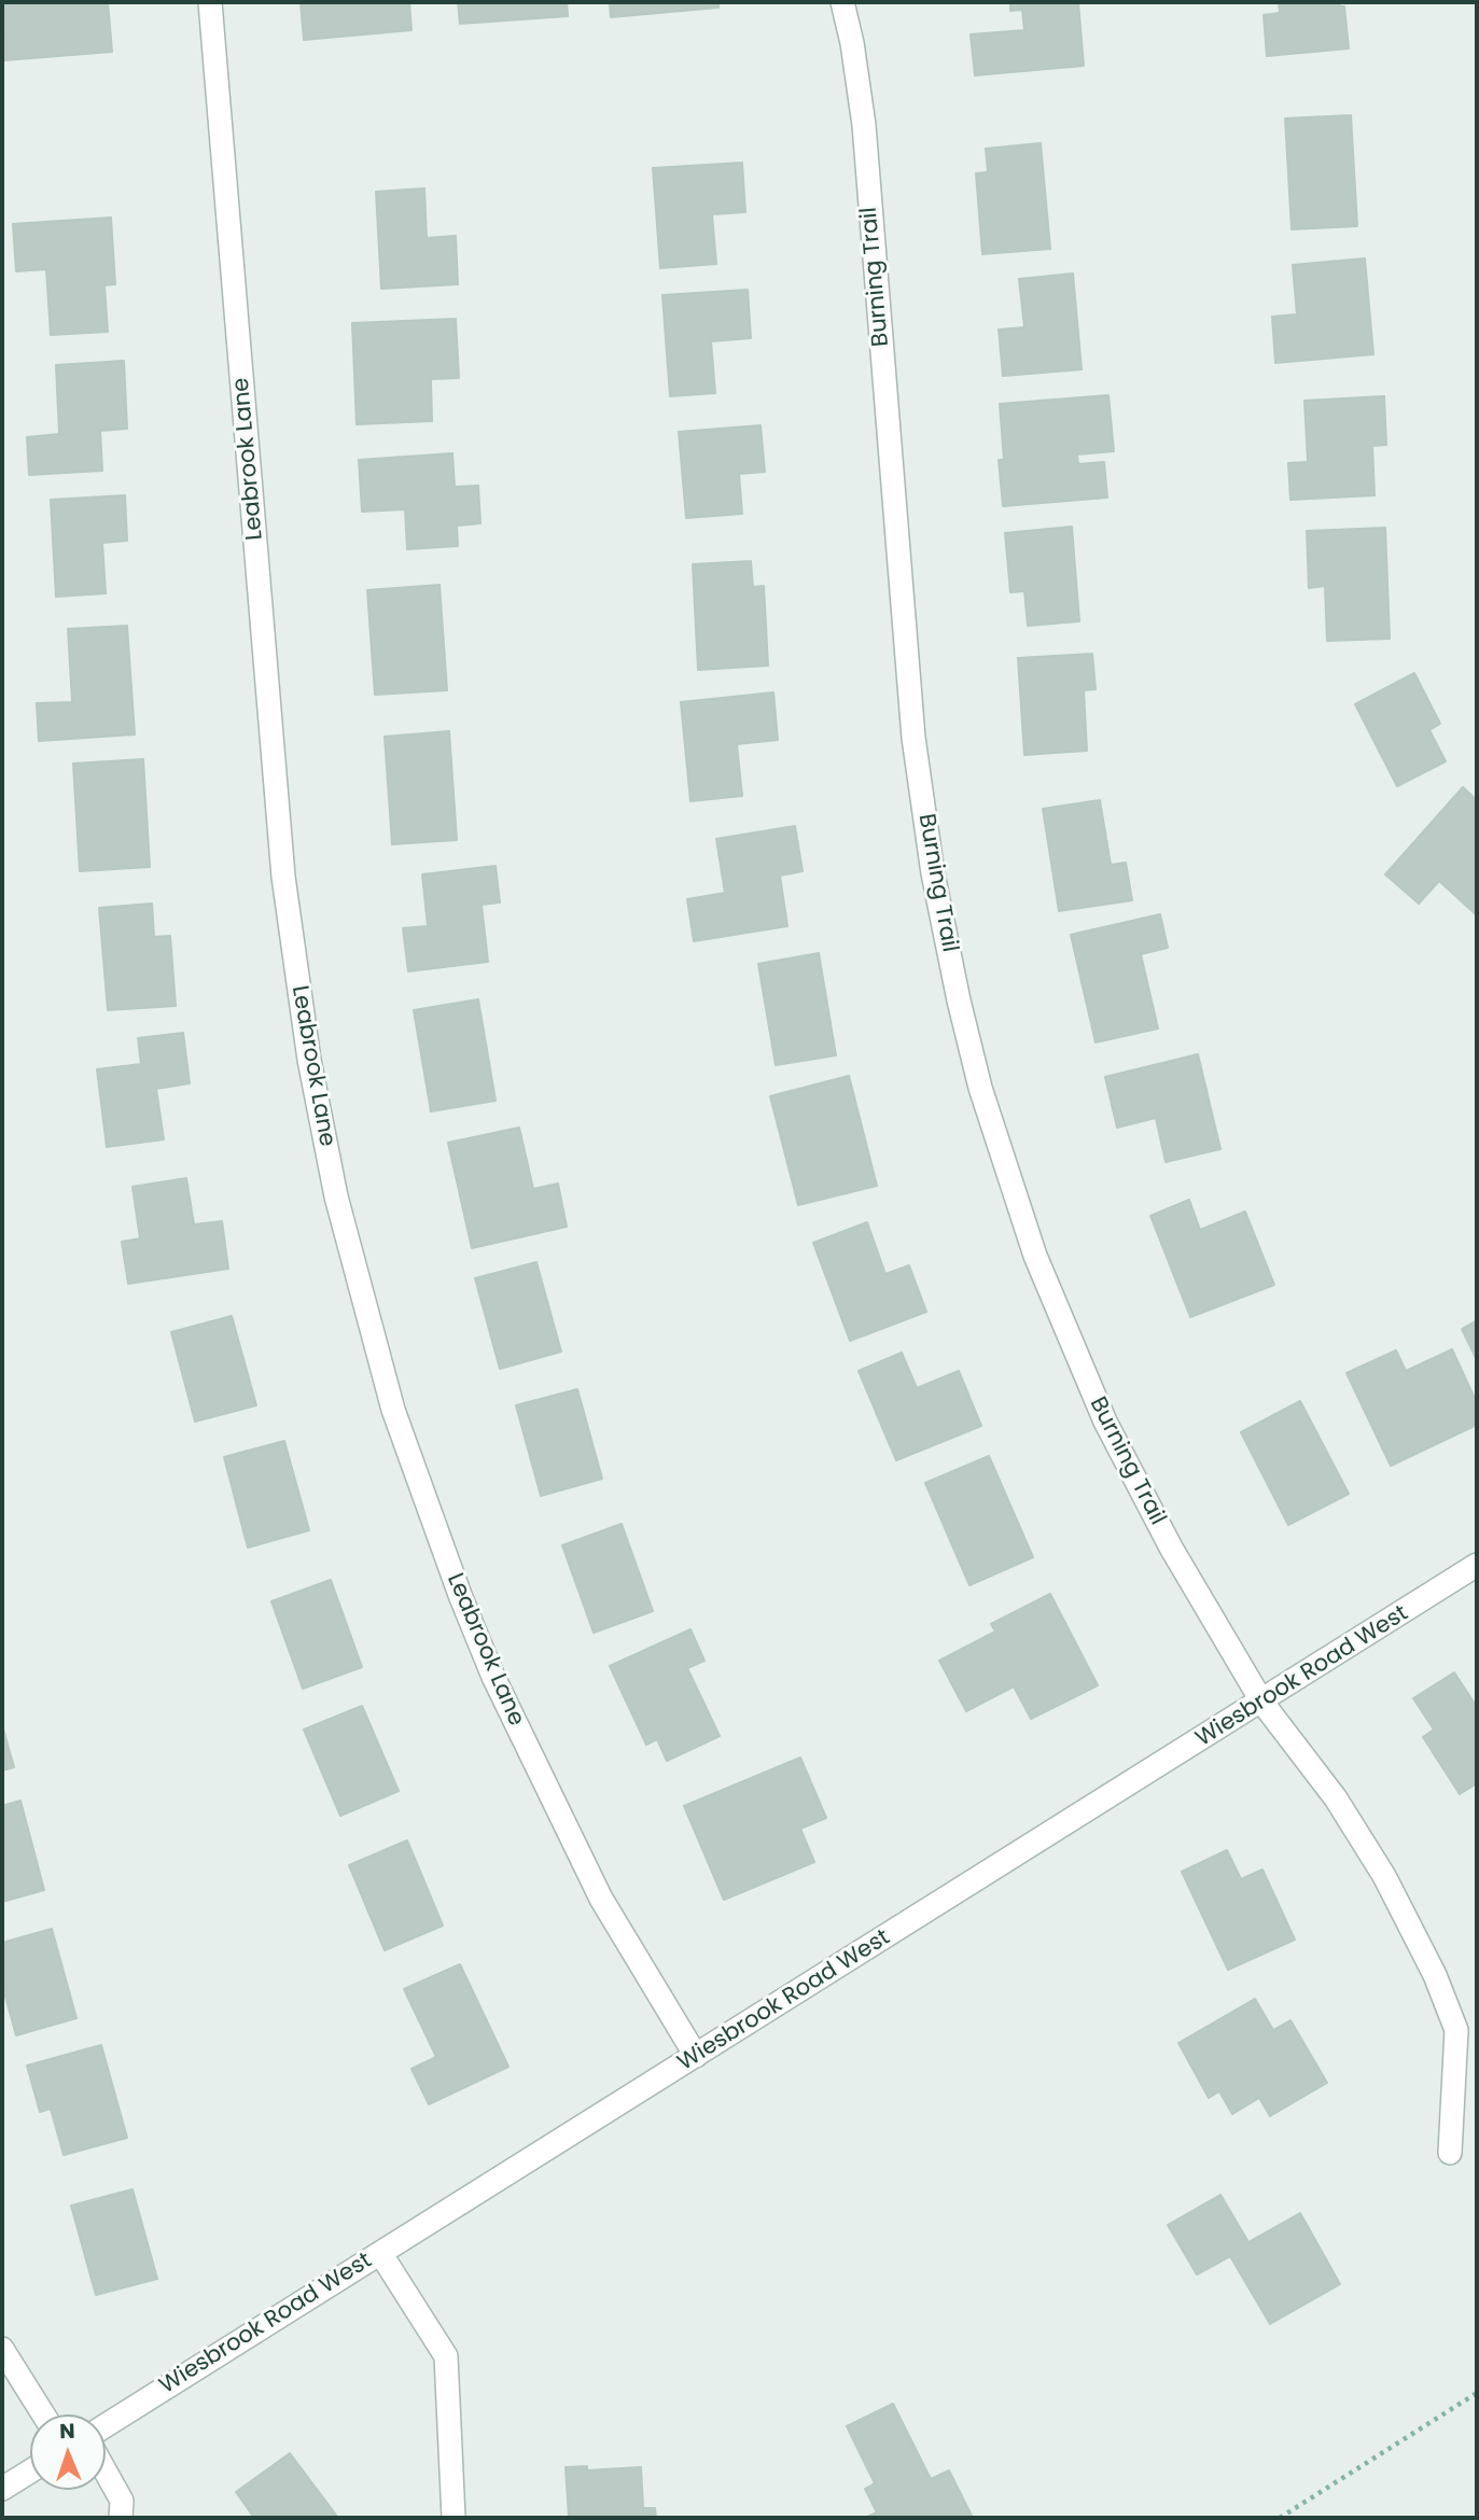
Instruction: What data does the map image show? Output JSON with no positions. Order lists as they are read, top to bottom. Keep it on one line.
{"streets":{"street":["Burning Trail","Leabrook Lane","Wiesbrook Road West"]},"crossings":[["Burning Trail","Wiesbrook Road West"],["Leabrook Lane","Wiesbrook Road West"]],"north":"top"}
